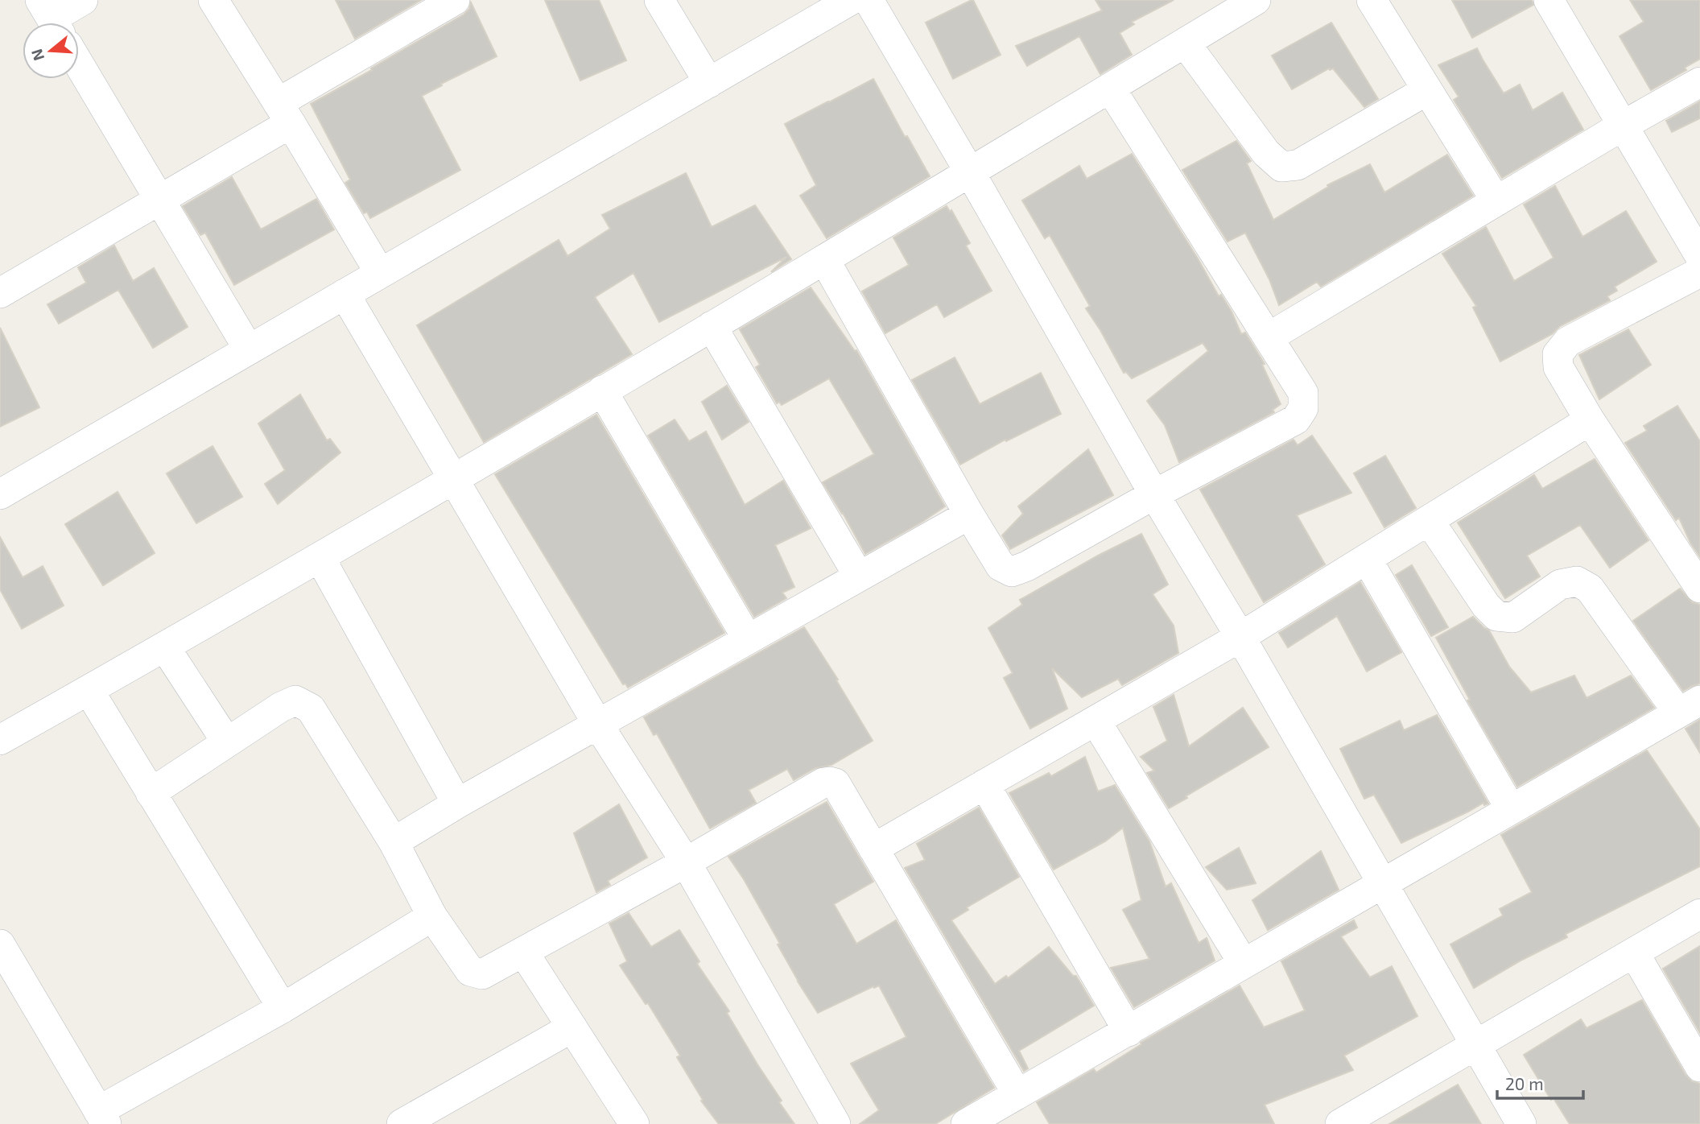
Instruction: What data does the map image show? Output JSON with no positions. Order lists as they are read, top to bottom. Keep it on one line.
{"scale_bar":"20 m","north":"left"}
